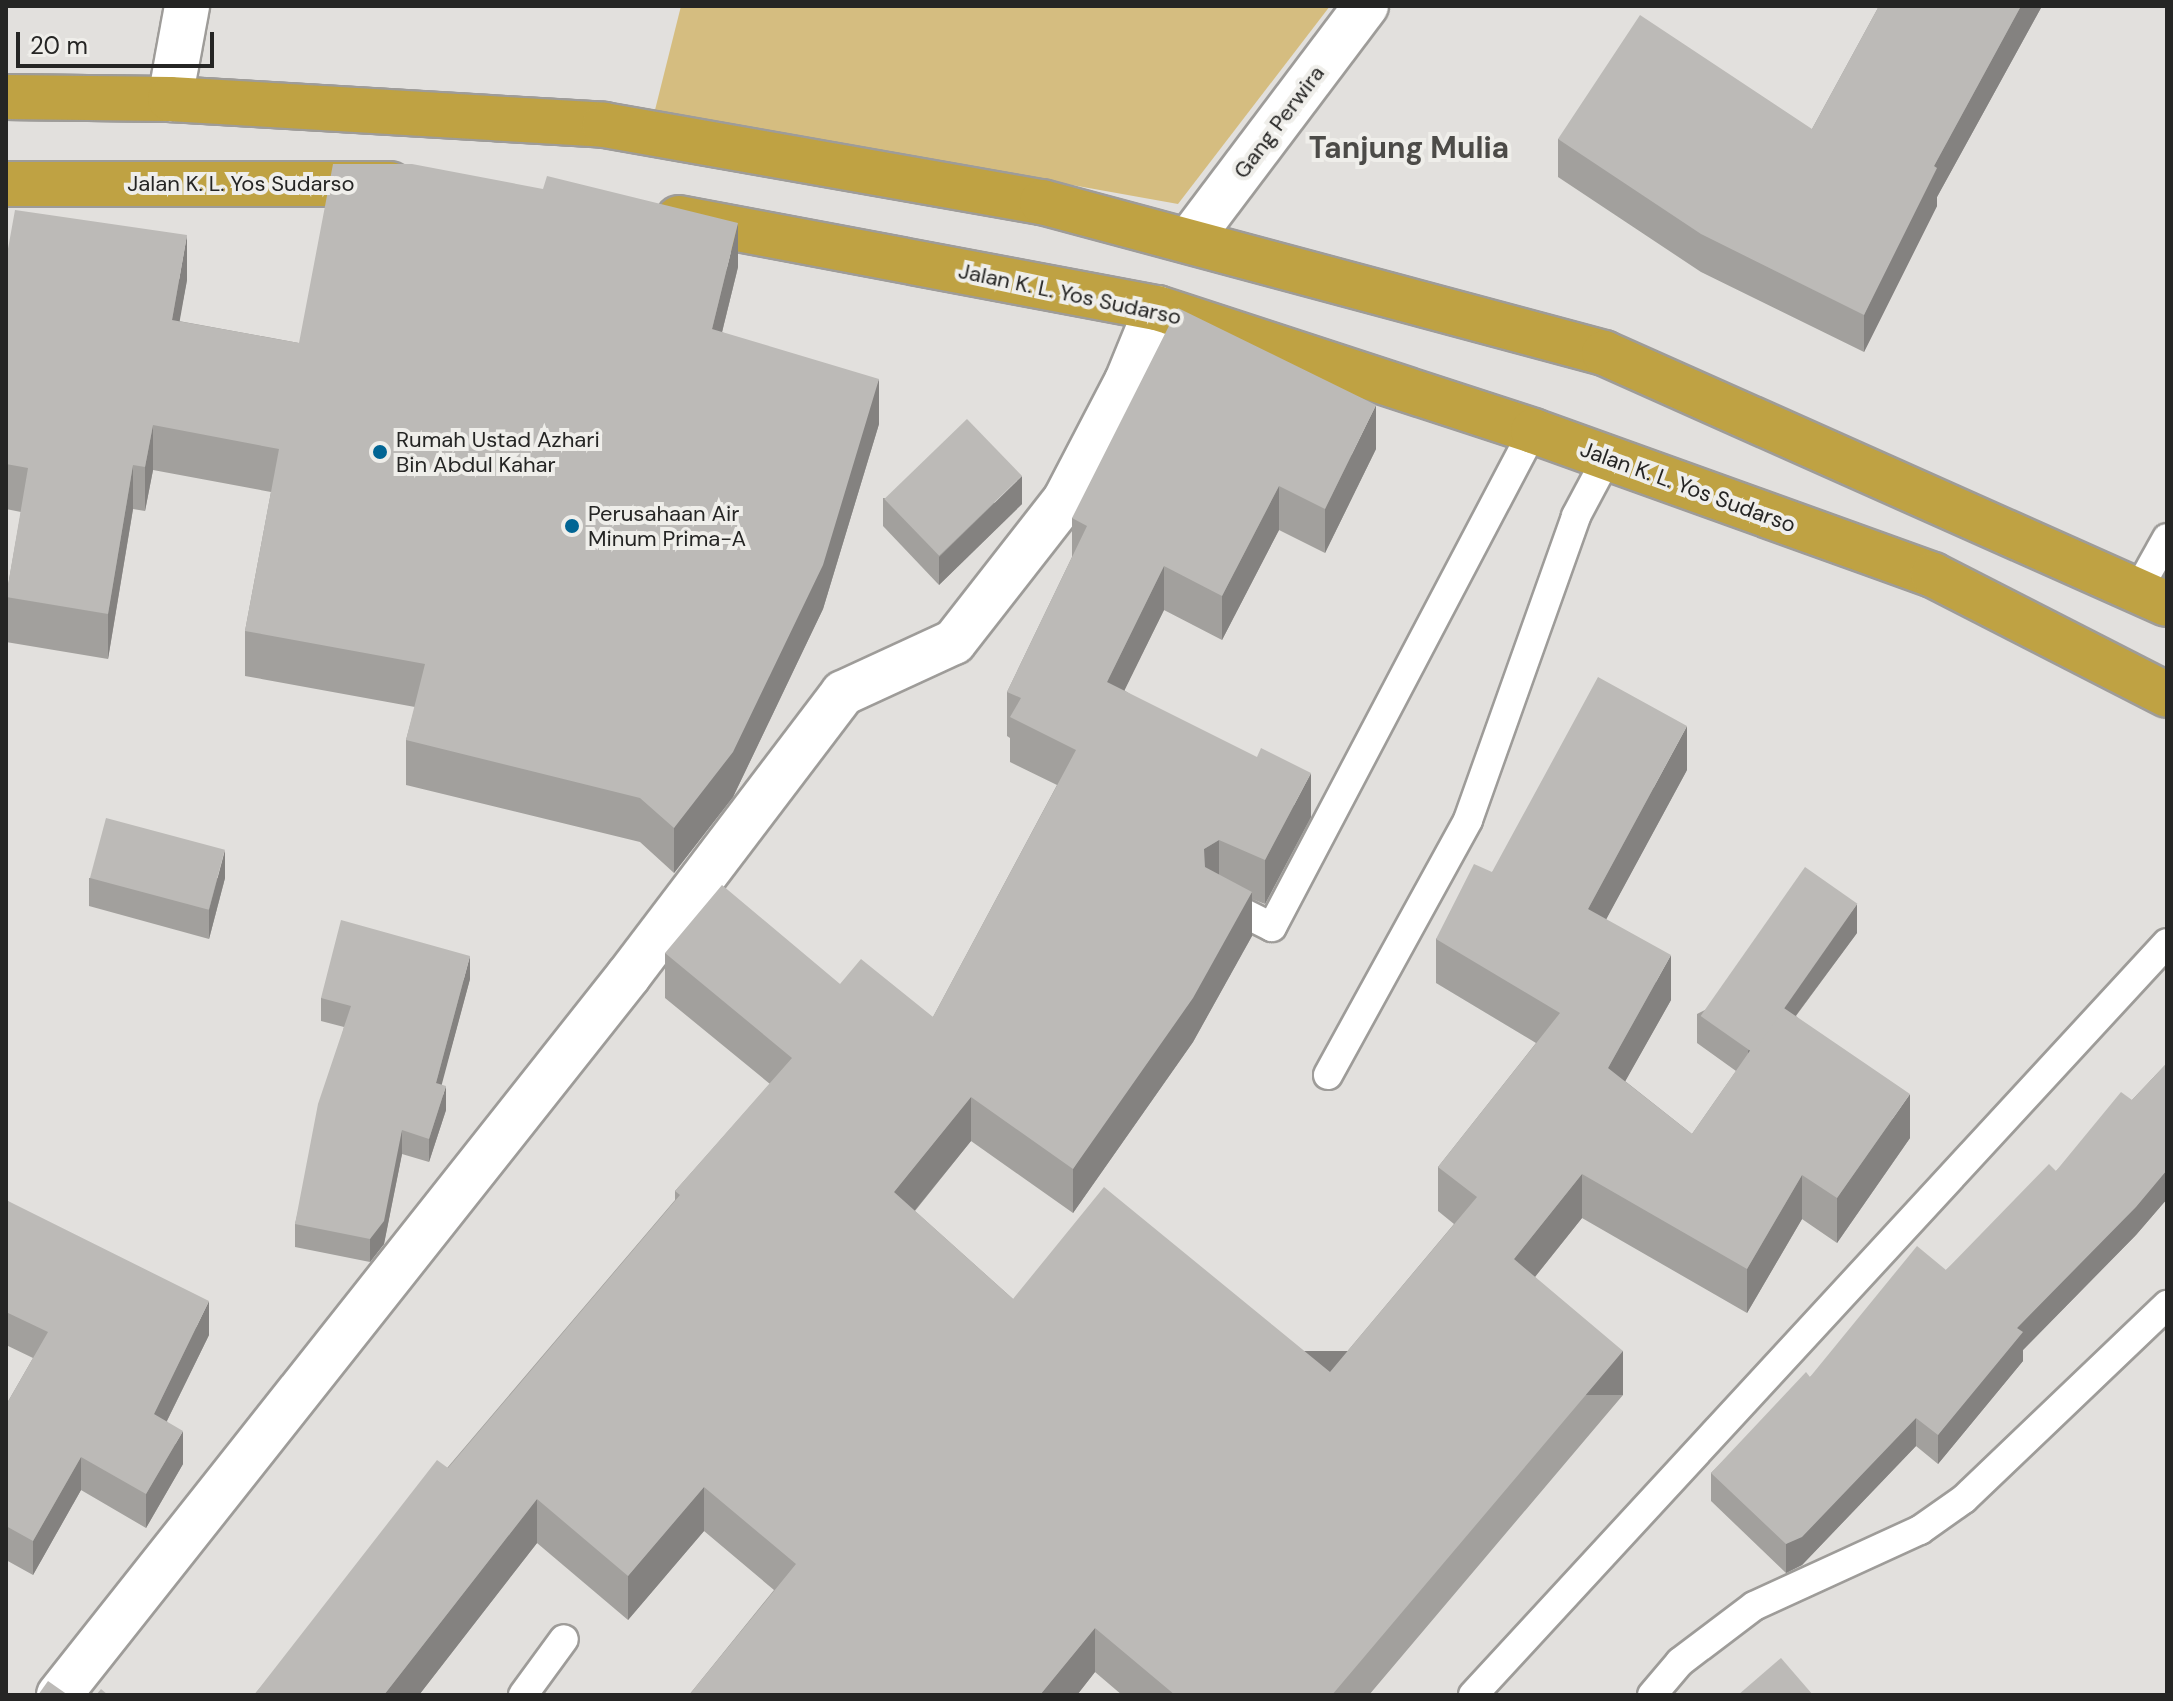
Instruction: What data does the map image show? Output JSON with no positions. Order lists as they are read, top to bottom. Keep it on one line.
{"streets":{"highway":["Jalan K. L. Yos Sudarso"],"street":["Gang Perwira"]},"districts":["Tanjung Mulia"],"places":["Rumah Ustad Azhari Bin Abdul Kahar","Perusahaan Air Minum Prima-A"],"scale_bar":"20 m"}
